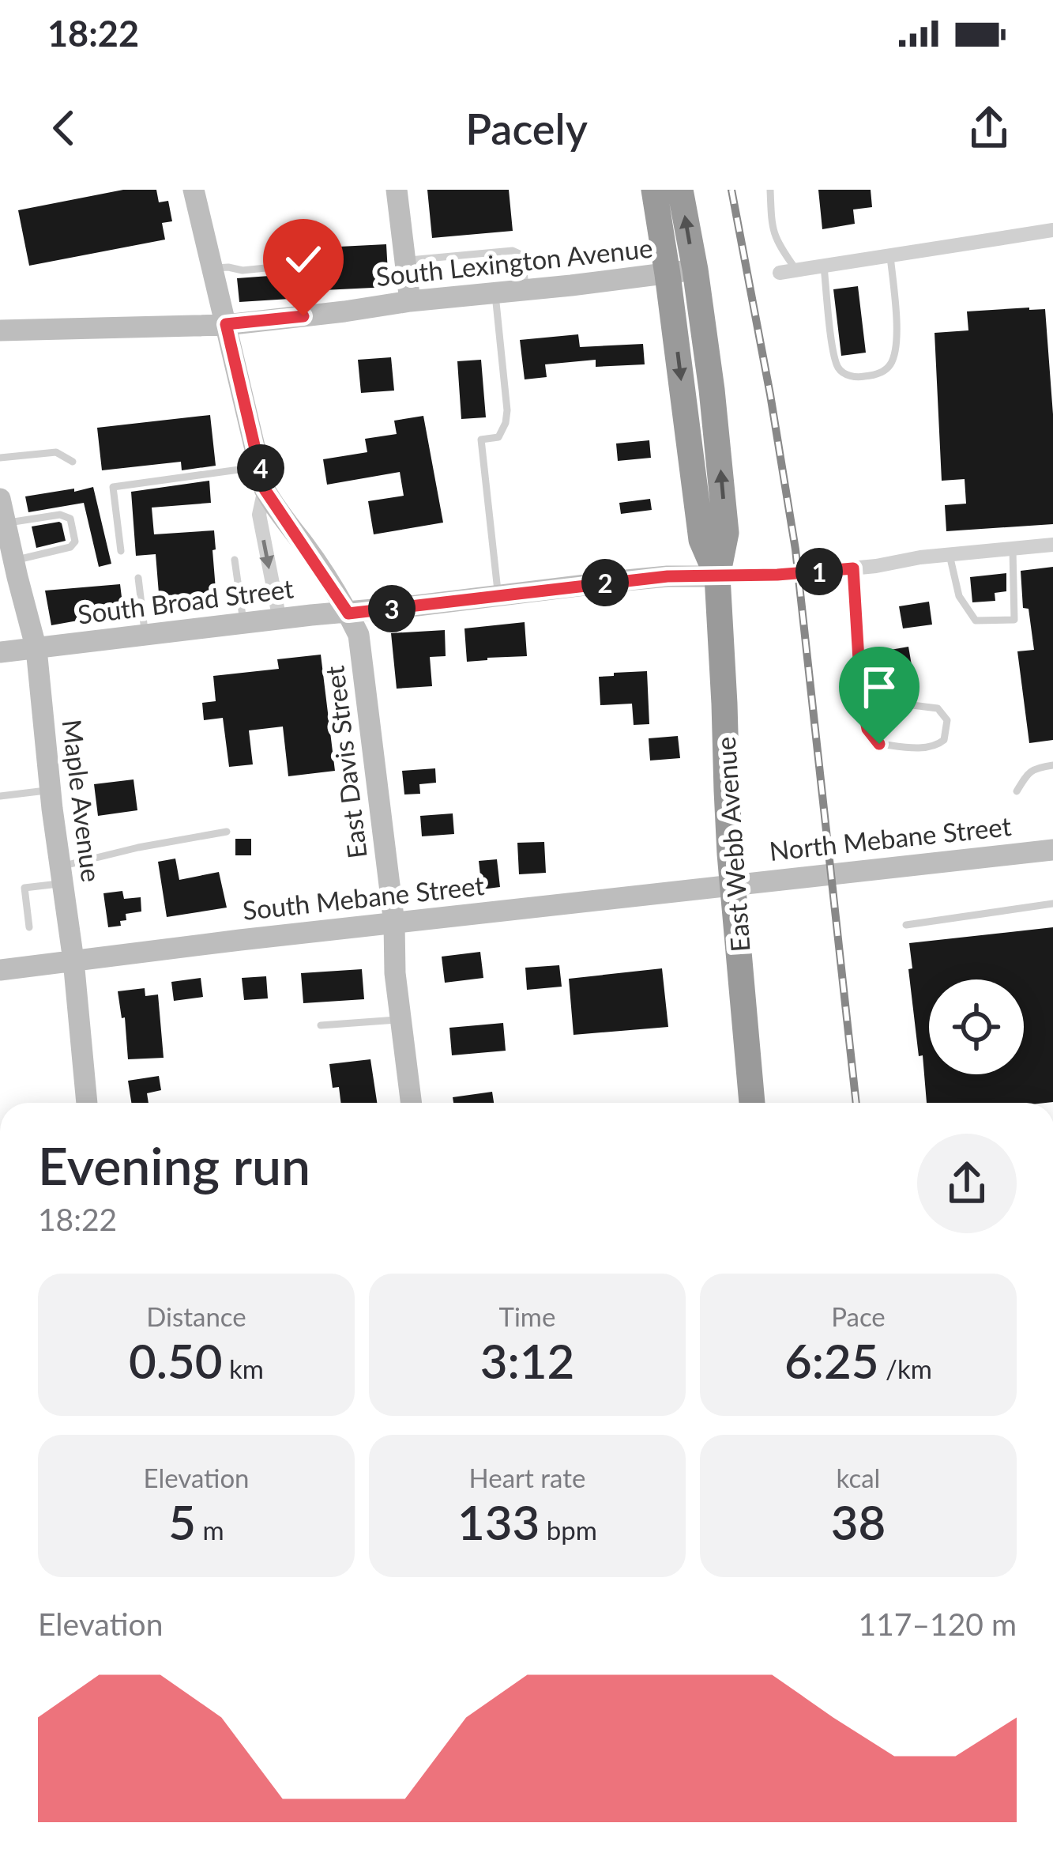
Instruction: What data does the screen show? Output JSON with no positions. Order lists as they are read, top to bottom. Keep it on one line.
{"streets":{"highway":["East Webb Avenue"],"street":["South Lexington Avenue","South Broad Street","East Davis Street","Maple Avenue","North Mebane Street","South Mebane Street"]},"crossings":[["South Lexington Avenue","East Davis Street"],["South Lexington Avenue","East Webb Avenue"],["South Broad Street","East Davis Street"],["South Broad Street","Maple Avenue"],["South Broad Street","East Webb Avenue"],["East Davis Street","South Mebane Street"],["Maple Avenue","South Mebane Street"],["North Mebane Street","East Webb Avenue"],["North Mebane Street","South Mebane Street"],["East Webb Avenue","South Mebane Street"]],"page":{"status":"18:22","header":"Pacely","pins":["4","1","2","3"],"heading":["Evening run","18:22"],"stats":[["Distance","0.50 km"],["Time","3:12"],["Pace","6:25 /km"],["Elevation","5 m"],["Heart rate","133 bpm"],["kcal","38"]],"chart":["Elevation","117–120 m"]}}
